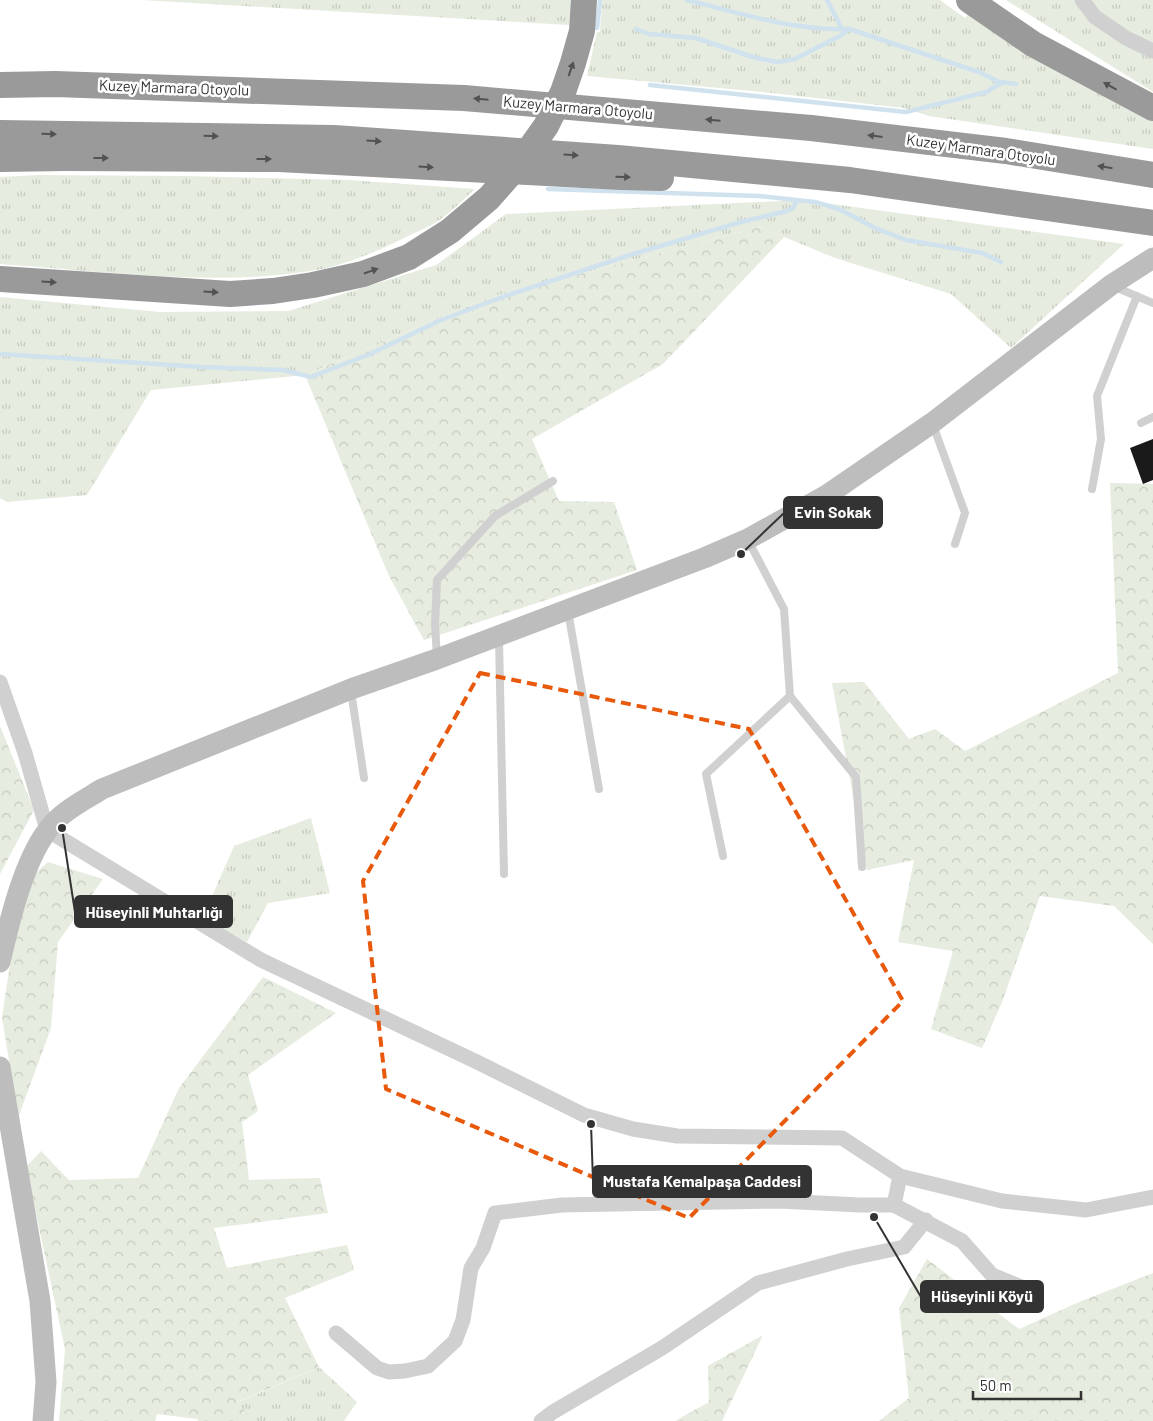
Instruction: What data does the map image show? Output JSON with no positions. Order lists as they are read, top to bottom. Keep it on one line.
{"streets":{"highway":["Kuzey Marmara Otoyolu"]},"places":["Evin Sokak","Hüseyinli Muhtarlığı","Mustafa Kemalpaşa Caddesi","Hüseyinli Köyü"],"scale_bar":"50 m"}
